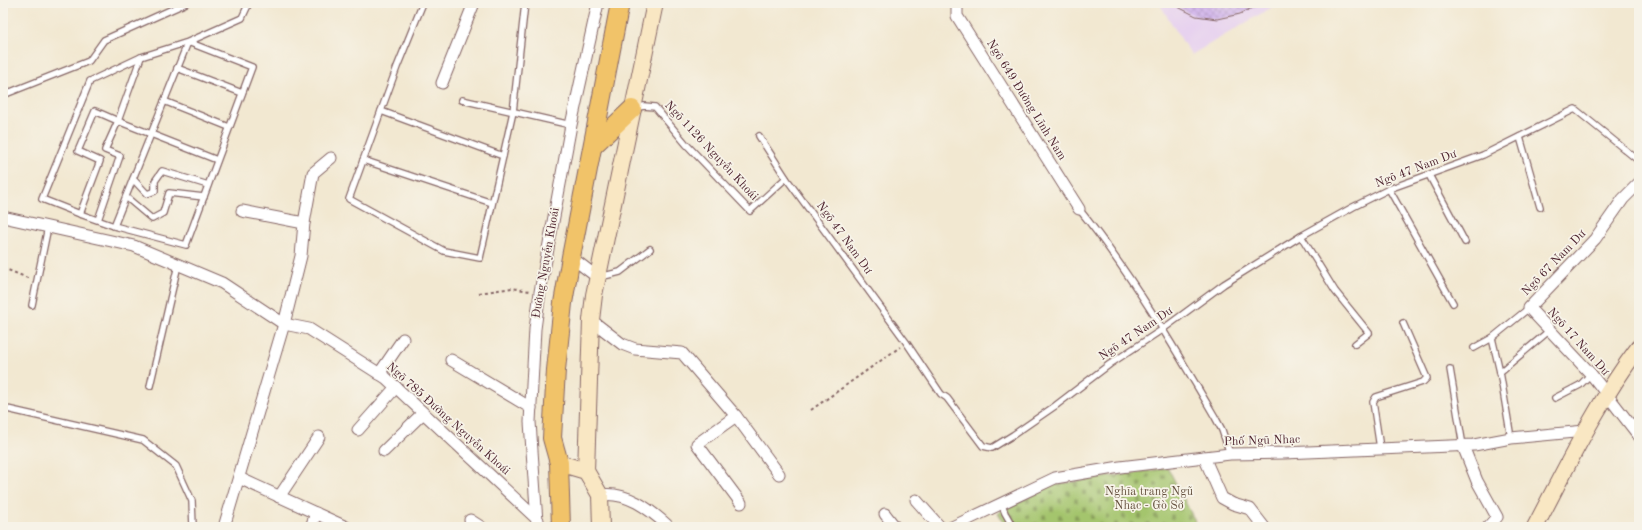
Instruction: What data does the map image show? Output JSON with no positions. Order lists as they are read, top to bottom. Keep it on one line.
{"streets":{"main road":["Đường Nguyễn Khoái"],"street":["Ngõ 649 Đường Lĩnh Nam","Ngõ 67 Nam Dư","Ngõ 17 Nam Dư","Ngõ 785 Đường Nguyễn Khoái","Phố Ngũ Nhạc"],"lane":["Ngõ 1126 Nguyễn Khoái","Ngõ 47 Nam Dư"]},"crossings":[["Ngõ 1126 Nguyễn Khoái","Ngõ 47 Nam Dư"],["Đường Nguyễn Khoái","Ngõ 785 Đường Nguyễn Khoái"],["Ngõ 67 Nam Dư","Ngõ 17 Nam Dư"]],"parks":["Nghĩa trang Ngũ Nhạc - Gò Sở"]}
